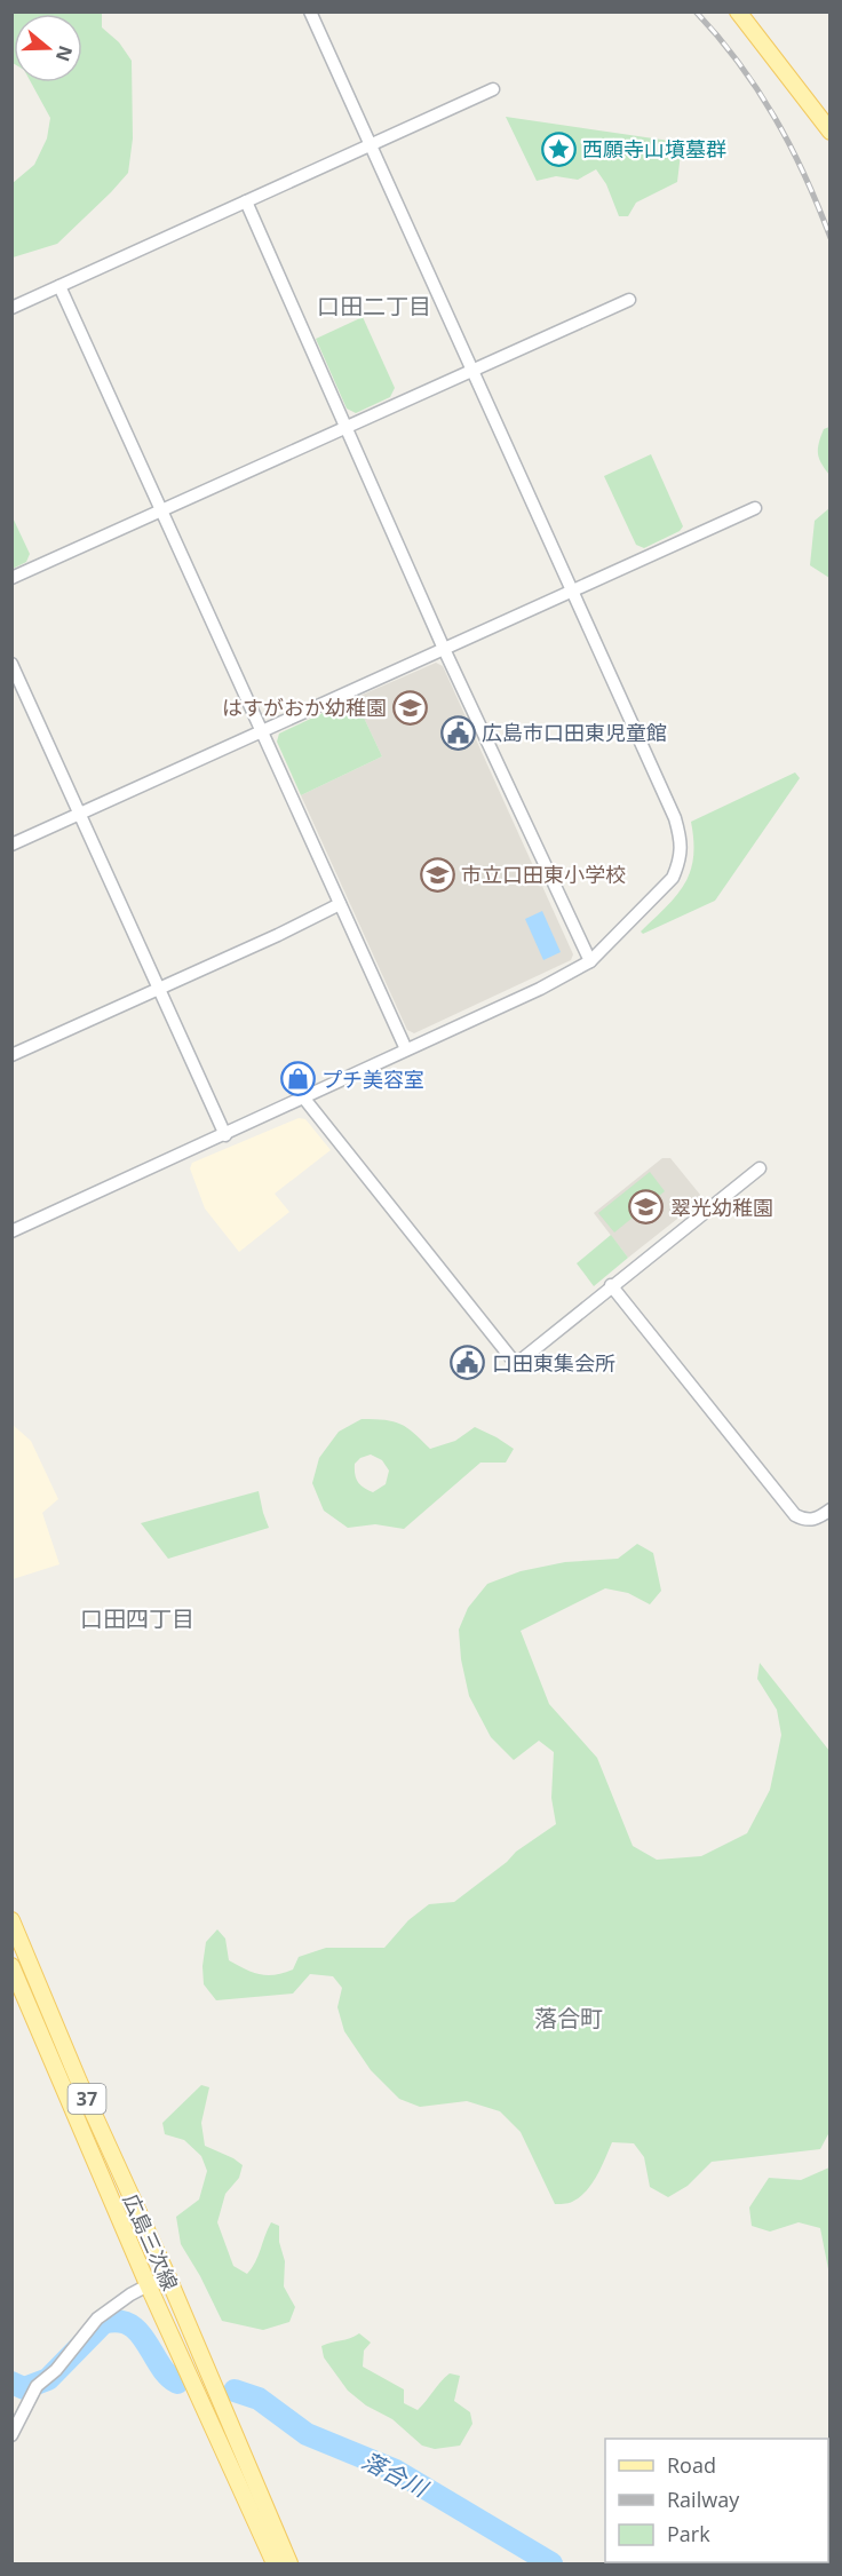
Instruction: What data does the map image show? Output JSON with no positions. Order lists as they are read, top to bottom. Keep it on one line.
{"streets":{"main road":["37","広島三次線"]},"districts":["口田二丁目","口田四丁目","落合町"],"water":["落合川"],"places":{"place":["西願寺山墳墓群"],"school or university":["はすがおか幼稚園","市立口田東小学校","翠光幼稚園"],"public building":["広島市口田東児童館","口田東集会所"],"shop":["プチ美容室"]},"legend":["Road","Railway","Park"],"north":"right"}
